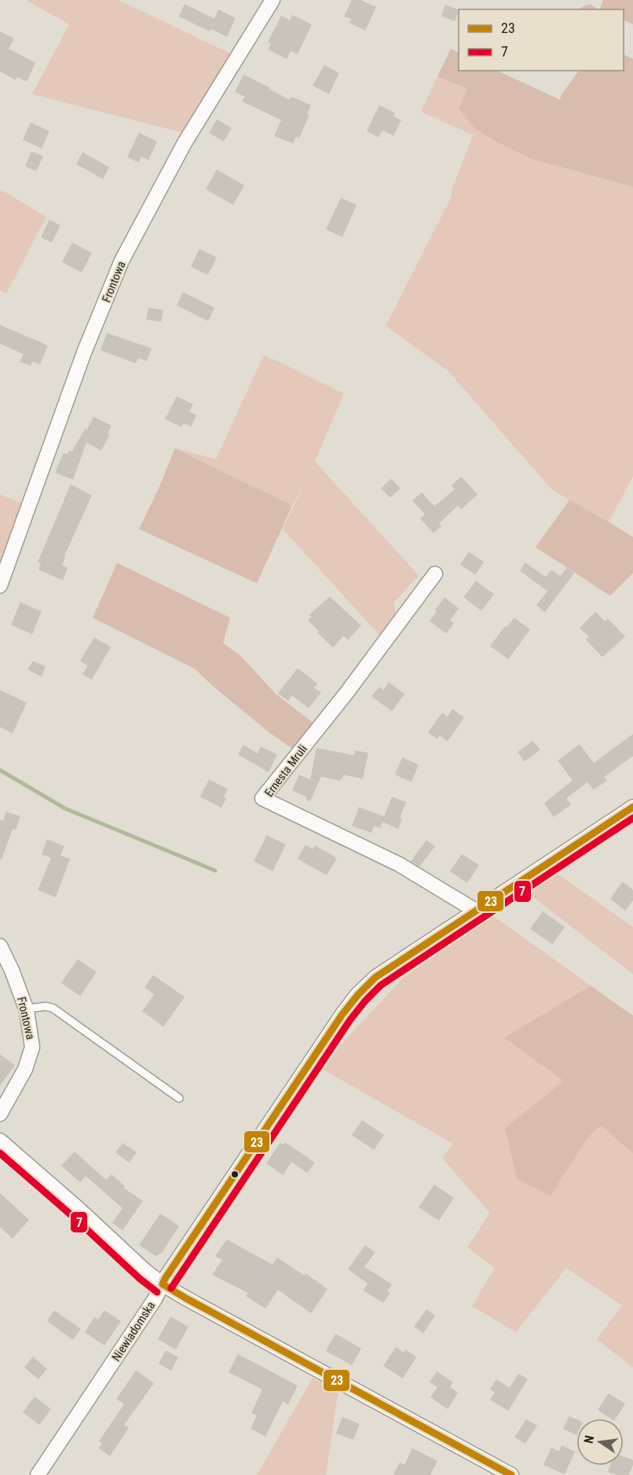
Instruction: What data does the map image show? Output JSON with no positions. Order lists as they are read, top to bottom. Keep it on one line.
{"streets":{"street":["Frontowa","Ernesta Mruli","Niewiadomska"]},"crossings":[["Ernesta Mruli","Niewiadomska"]],"lines":["transit line 23","transit line 7"],"legend":["23","7"],"north":"left"}
